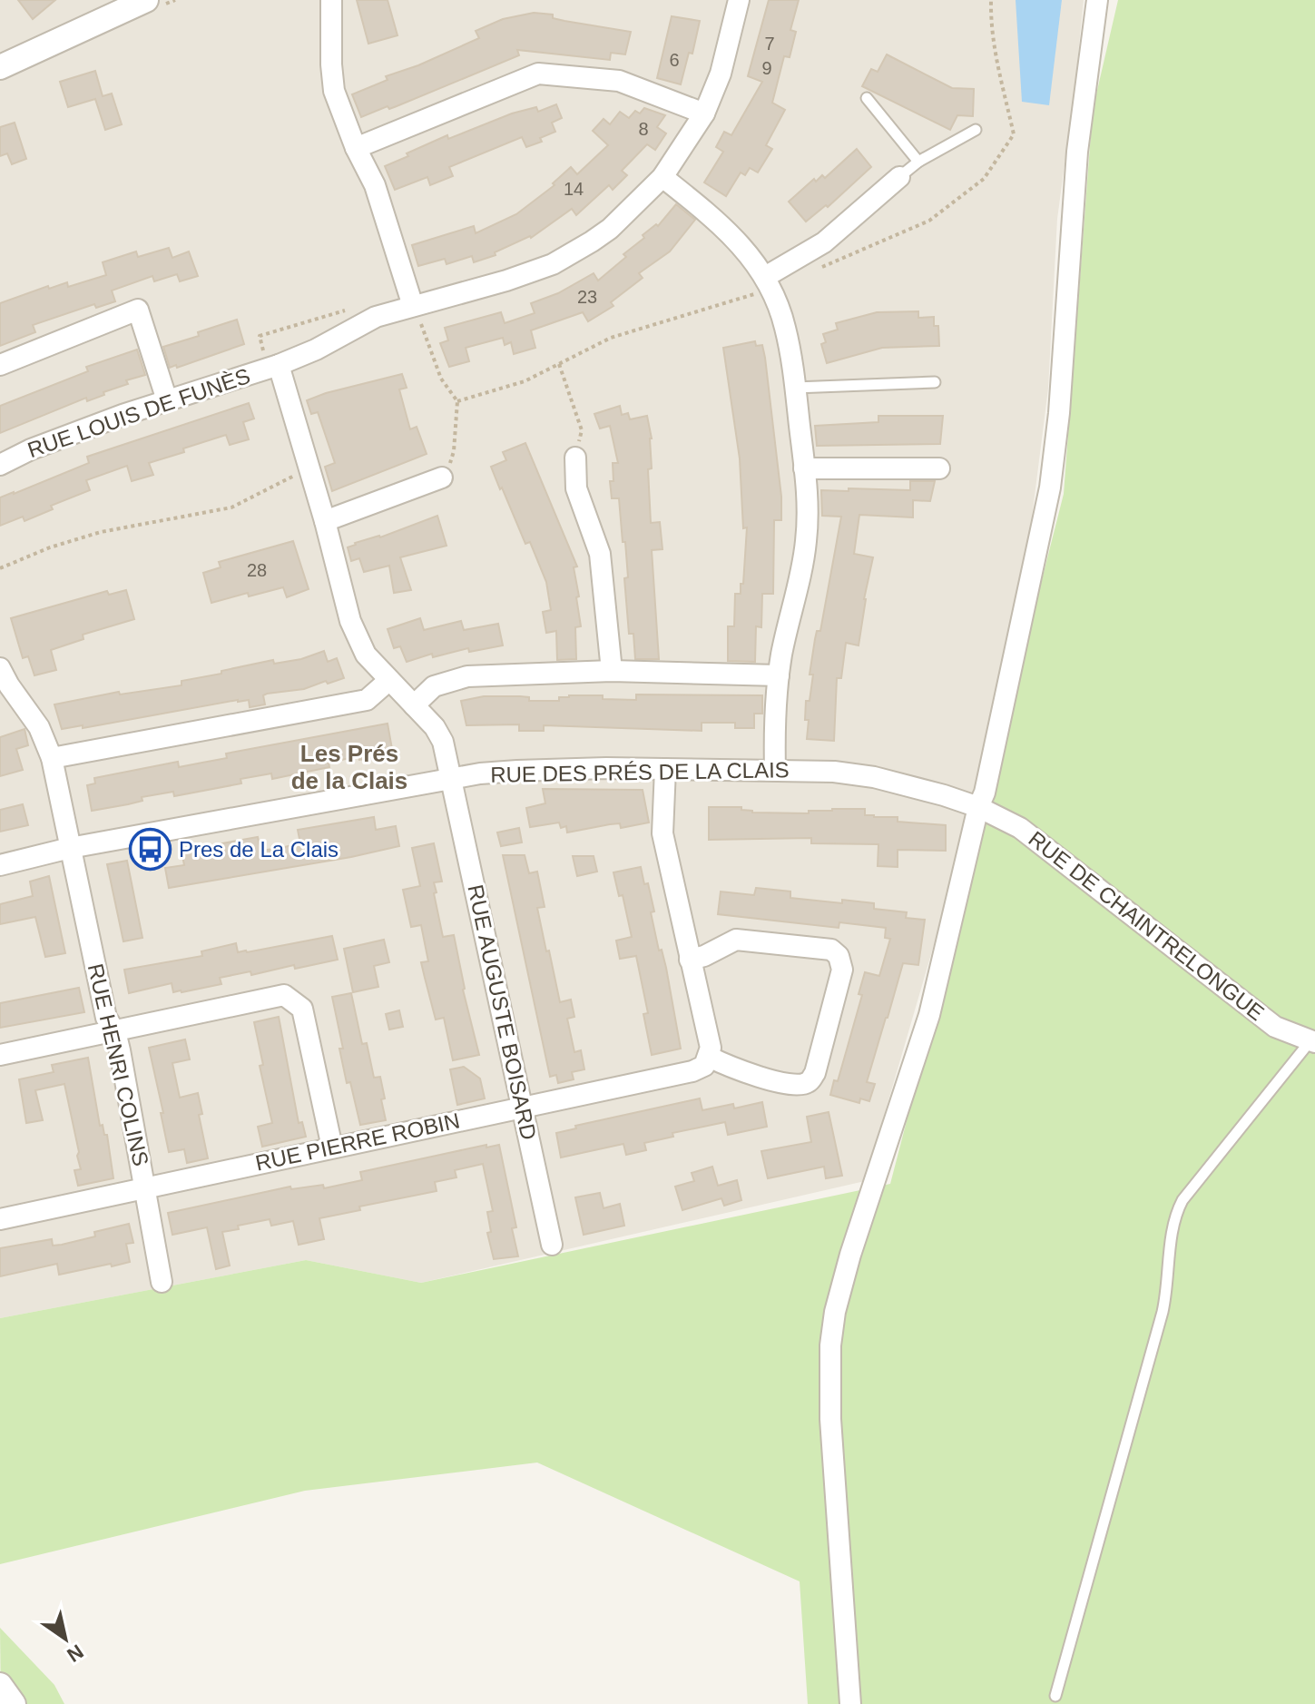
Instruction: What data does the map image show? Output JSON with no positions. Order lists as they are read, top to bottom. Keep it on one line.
{"streets":{"street":["RUE LOUIS DE FUNÈS","RUE DES PRÉS DE LA CLAIS","RUE DE CHAINTRELONGUE","RUE AUGUSTE BOISARD","RUE HENRI COLINS","RUE PIERRE ROBIN"]},"crossings":[["RUE LOUIS DE FUNÈS","RUE AUGUSTE BOISARD"],["RUE DES PRÉS DE LA CLAIS","RUE DE CHAINTRELONGUE"],["RUE DES PRÉS DE LA CLAIS","RUE AUGUSTE BOISARD"],["RUE DES PRÉS DE LA CLAIS","RUE HENRI COLINS"],["RUE AUGUSTE BOISARD","RUE PIERRE ROBIN"],["RUE HENRI COLINS","RUE PIERRE ROBIN"]],"districts":["Les Prés de la Clais"],"places":{"bus stop":["Pres de La Clais"]},"house_numbers":["7","6","9","8","14","23","28"],"north":"bottom right"}
